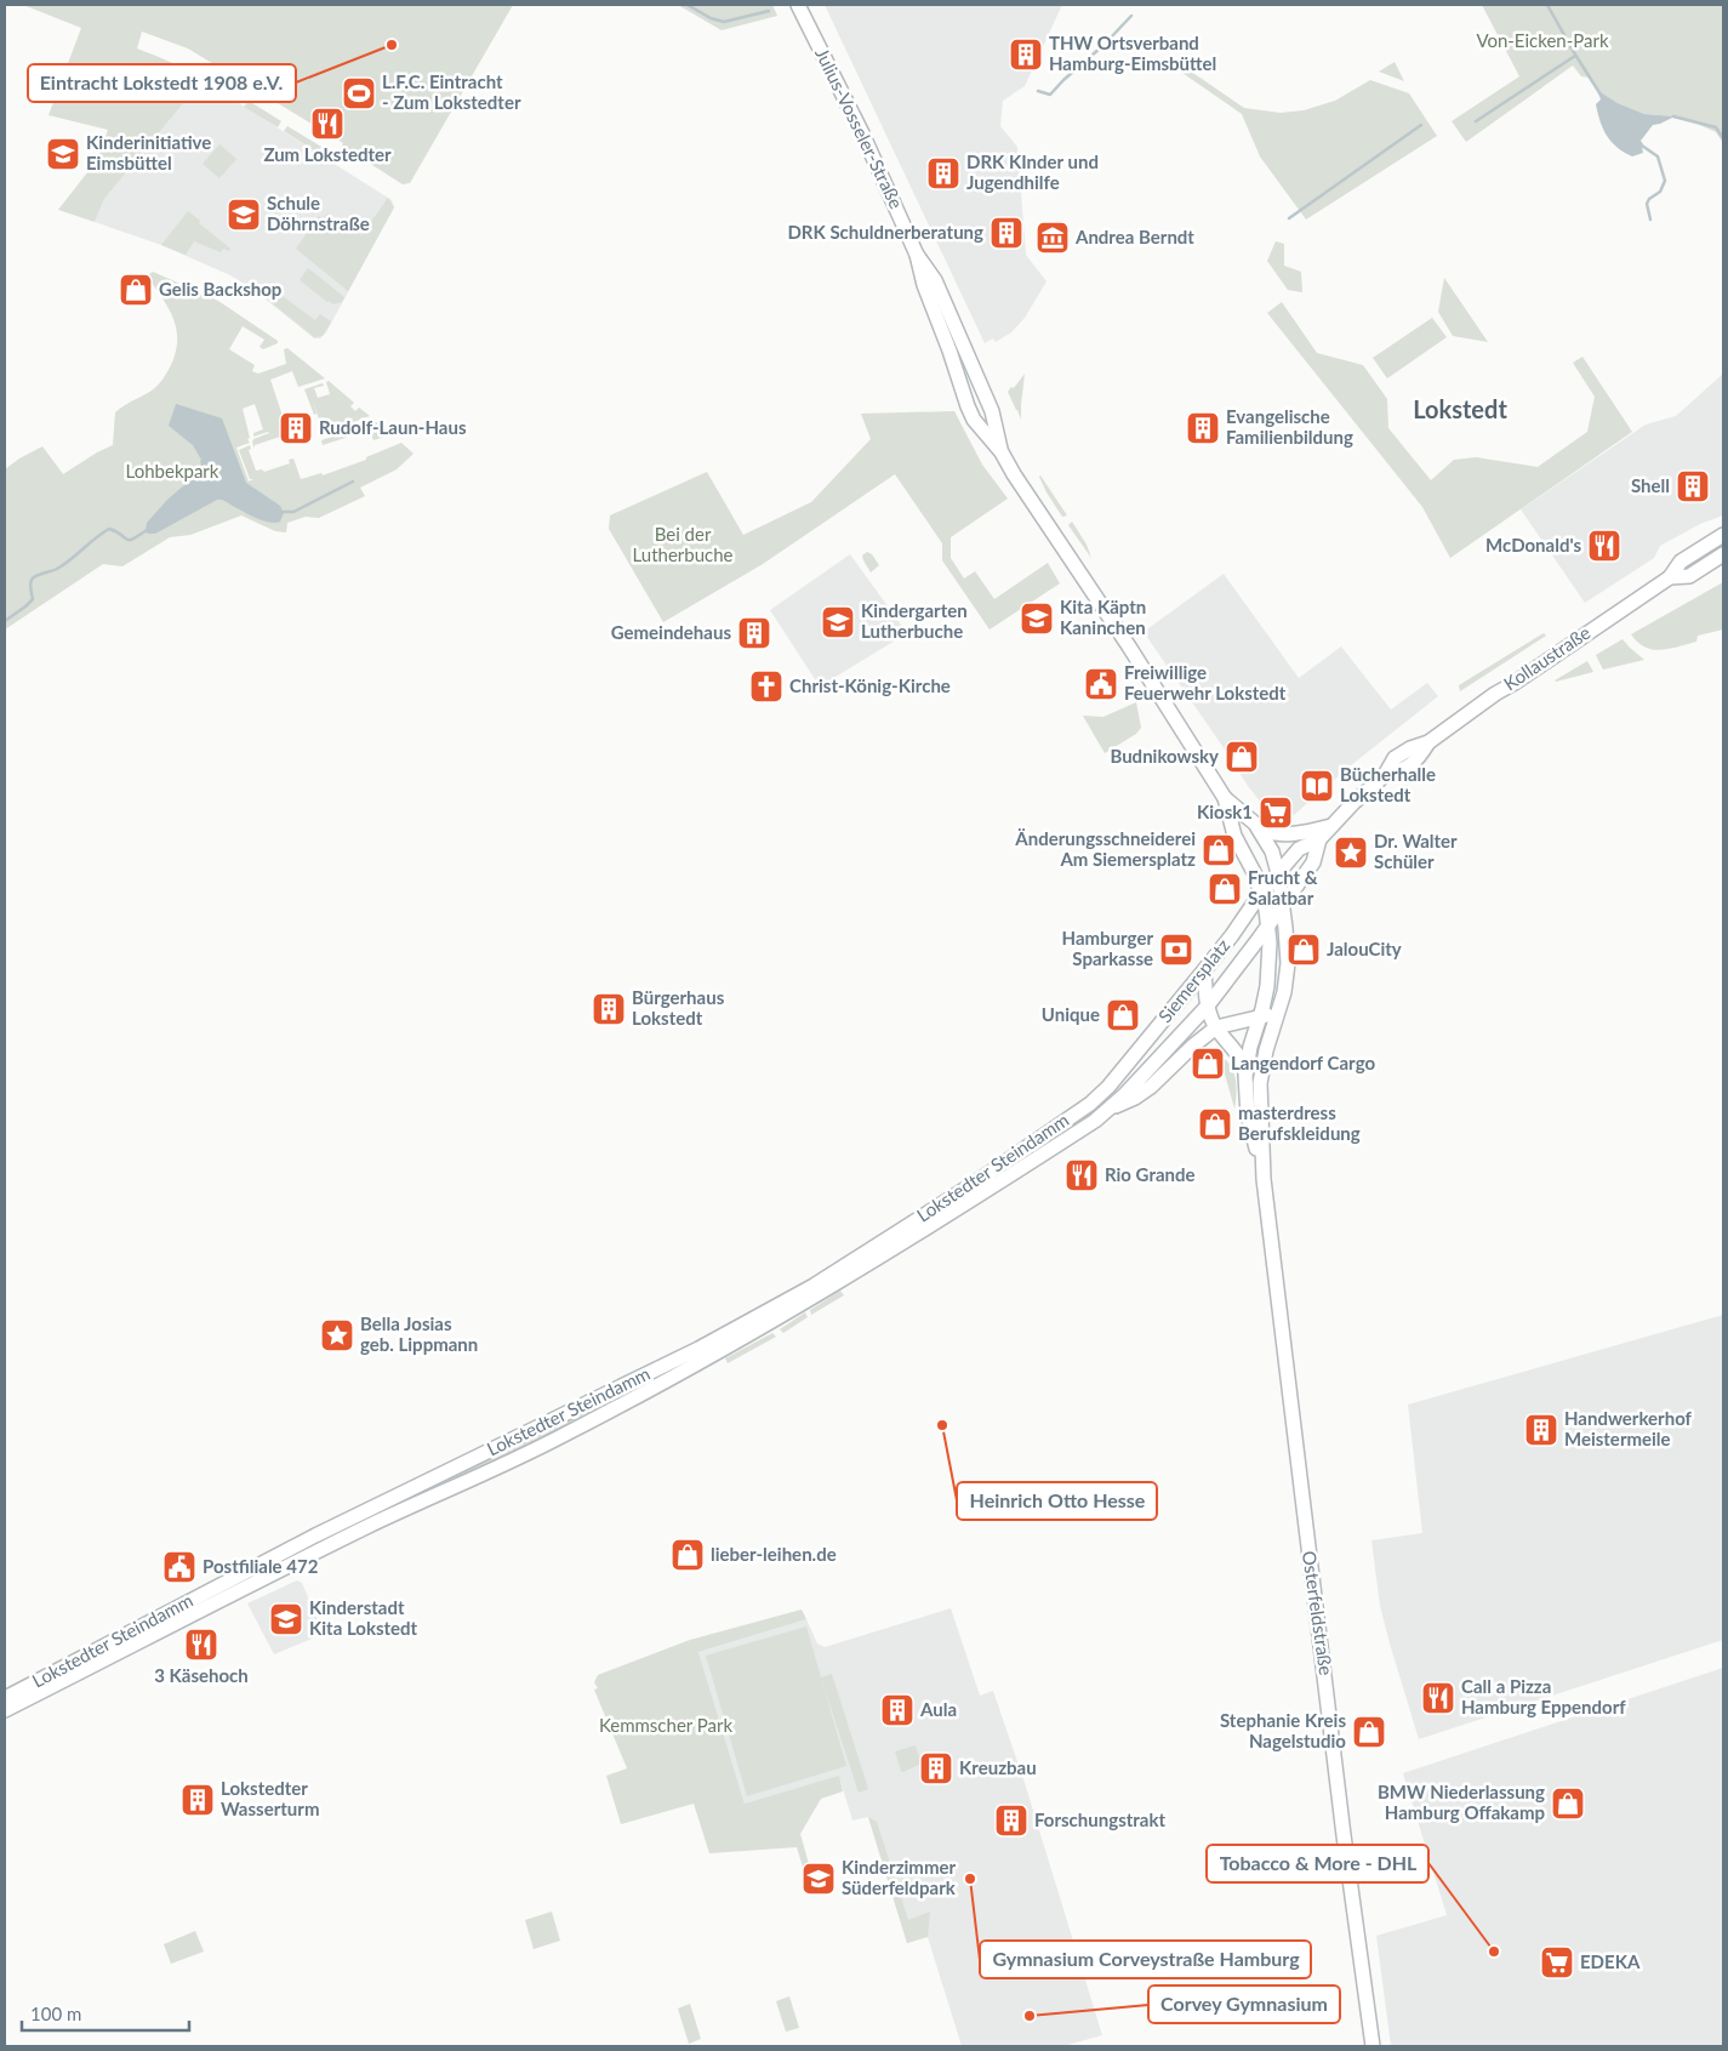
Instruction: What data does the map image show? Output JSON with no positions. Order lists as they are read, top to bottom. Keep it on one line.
{"streets":{"main road":["Julius-Vosseler-Straße","Kollaustraße","Siemersplatz","Lokstedter Steindamm","Osterfeldstraße"]},"crossings":[["Kollaustraße","Siemersplatz"],["Kollaustraße","Osterfeldstraße"],["Siemersplatz","Lokstedter Steindamm"],["Siemersplatz","Osterfeldstraße"]],"districts":["Lokstedt"],"parks":["Von-Eicken-Park","Lohbekpark","Bei der Lutherbuche","Kemmscher Park"],"places":{"other":["Eintracht Lokstedt 1908 e.V.","Heinrich Otto Hesse","Gymnasium Corveystraße Hamburg","Tobacco & More - DHL","Corvey Gymnasium"],"building":["THW Ortsverband Hamburg-Eimsbüttel","DRK KInder und Jugendhilfe","DRK Schuldnerberatung","Rudolf-Laun-Haus","Evangelische Familienbildung","Shell","Gemeindehaus","Bürgerhaus Lokstedt","Handwerkerhof Meistermeile","Aula","Kreuzbau","Lokstedter Wasserturm","Forschungstrakt"],"sports":["L.F.C. Eintracht - Zum Lokstedter"],"restaurant":["Zum Lokstedter","McDonald's","Rio Grande","3 Käsehoch","Call a Pizza Hamburg Eppendorf"],"school or university":["Kinderinitiative Eimsbüttel","Schule Döhrnstraße","Kita Käptn Kaninchen","Kindergarten Lutherbuche","Kinderstadt Kita Lokstedt","Kinderzimmer Süderfeldpark"],"museum":["Andrea Berndt"],"shop":["Gelis Backshop","Budnikowsky","Änderungsschneiderei Am Siemersplatz","Frucht & Salatbar","JalouCity","Unique","Langendorf Cargo","masterdress Berufskleidung","lieber-leihen.de","Stephanie Kreis Nagelstudio","BMW Niederlassung Hamburg Offakamp"],"public building":["Freiwillige Feuerwehr Lokstedt","Postfiliale 472"],"church":["Christ-König-Kirche"],"library":["Bücherhalle Lokstedt"],"supermarket":["Kiosk1","EDEKA"],"place":["Dr. Walter Schüler","Bella Josias geb. Lippmann"],"bank":["Hamburger Sparkasse"]},"scale_bar":"100 m"}
